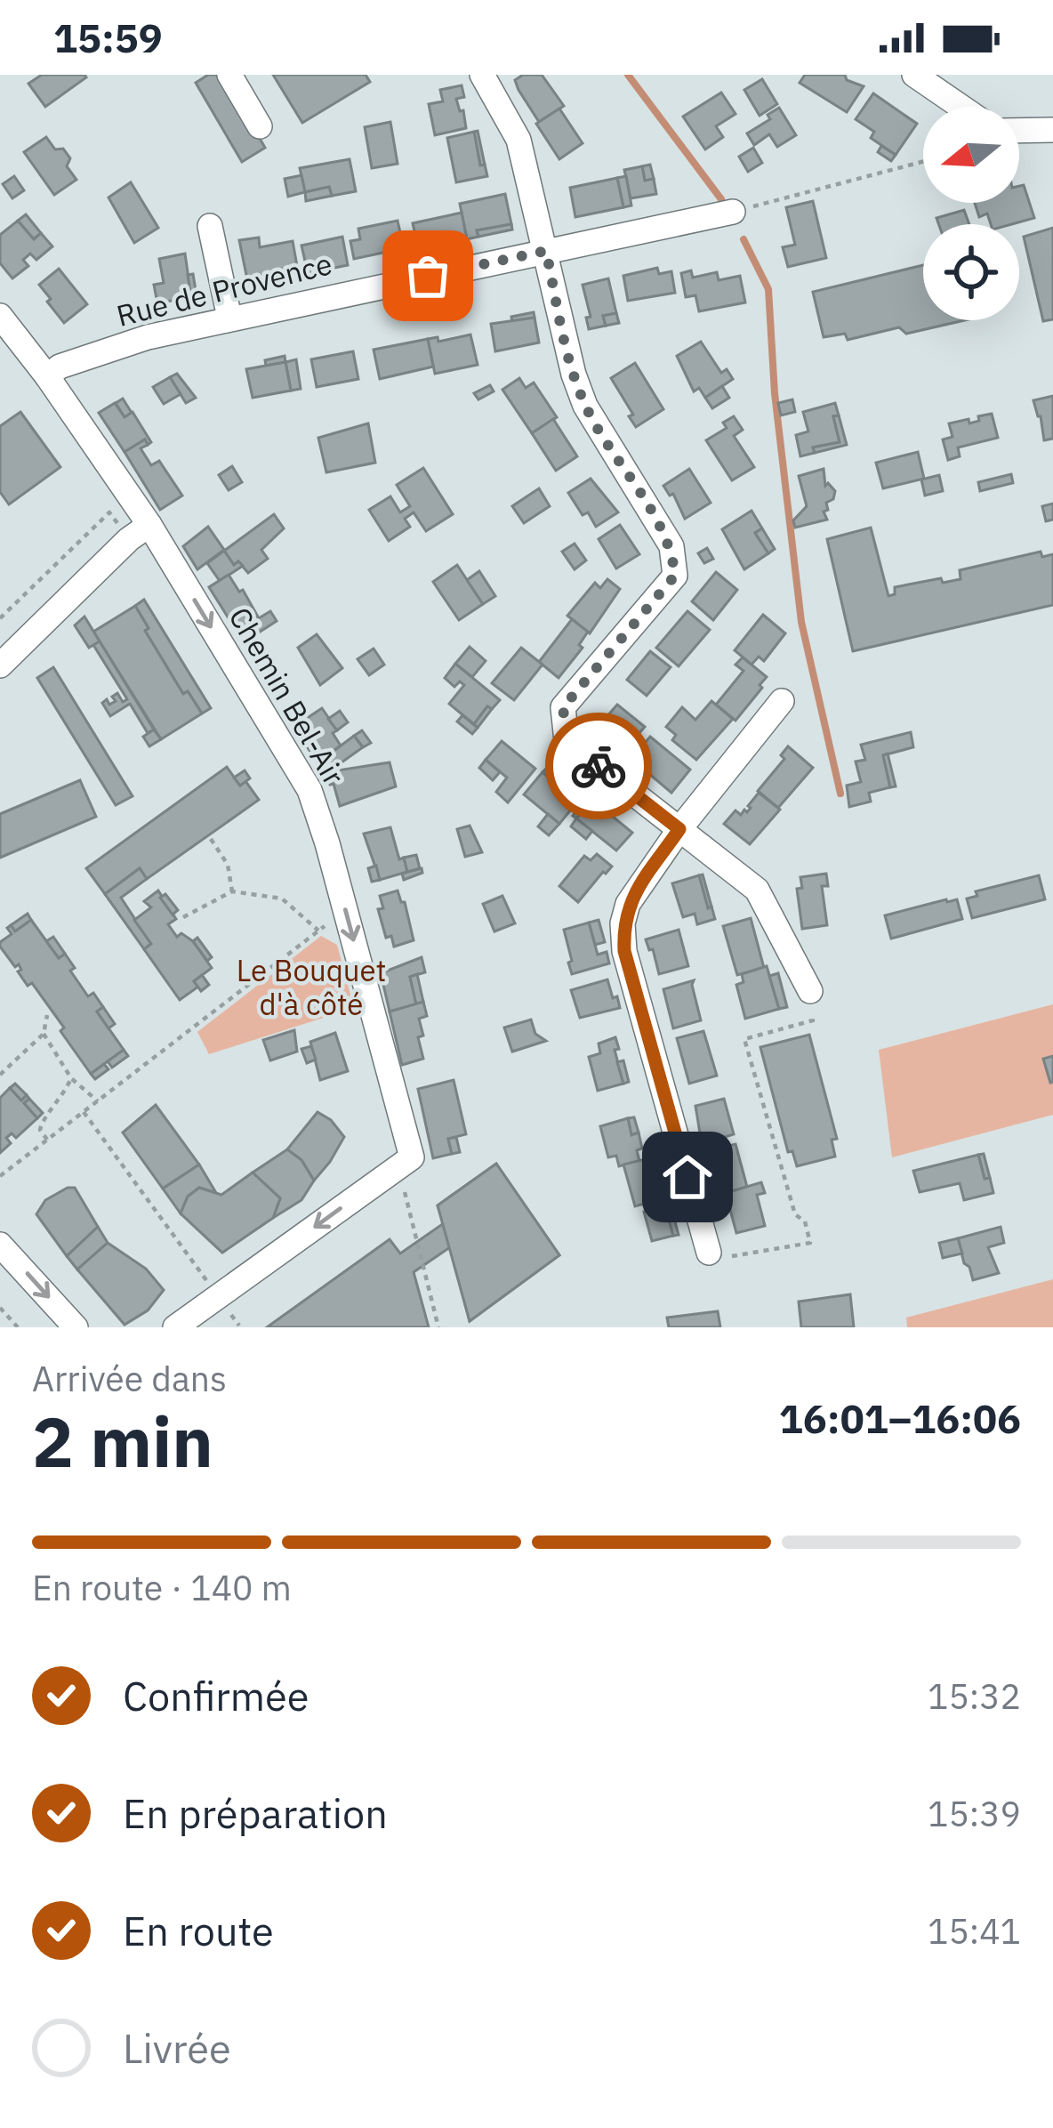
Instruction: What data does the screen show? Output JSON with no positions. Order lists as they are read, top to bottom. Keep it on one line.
{"streets":{"street":["Rue de Provence","Chemin Bel-Air"]},"crossings":[["Rue de Provence","Chemin Bel-Air"]],"one_way":["Chemin Bel-Air"],"parks":["Le Bouquet d'à côté"],"north":"left","page":{"status":"15:59","heading":["2 min","Arrivée dans","16:01–16:06"],"bar":"En route · 140 m","list":[["Confirmée","15:32"],["En préparation","15:39"],["En route","15:41"],"Livrée"]}}
